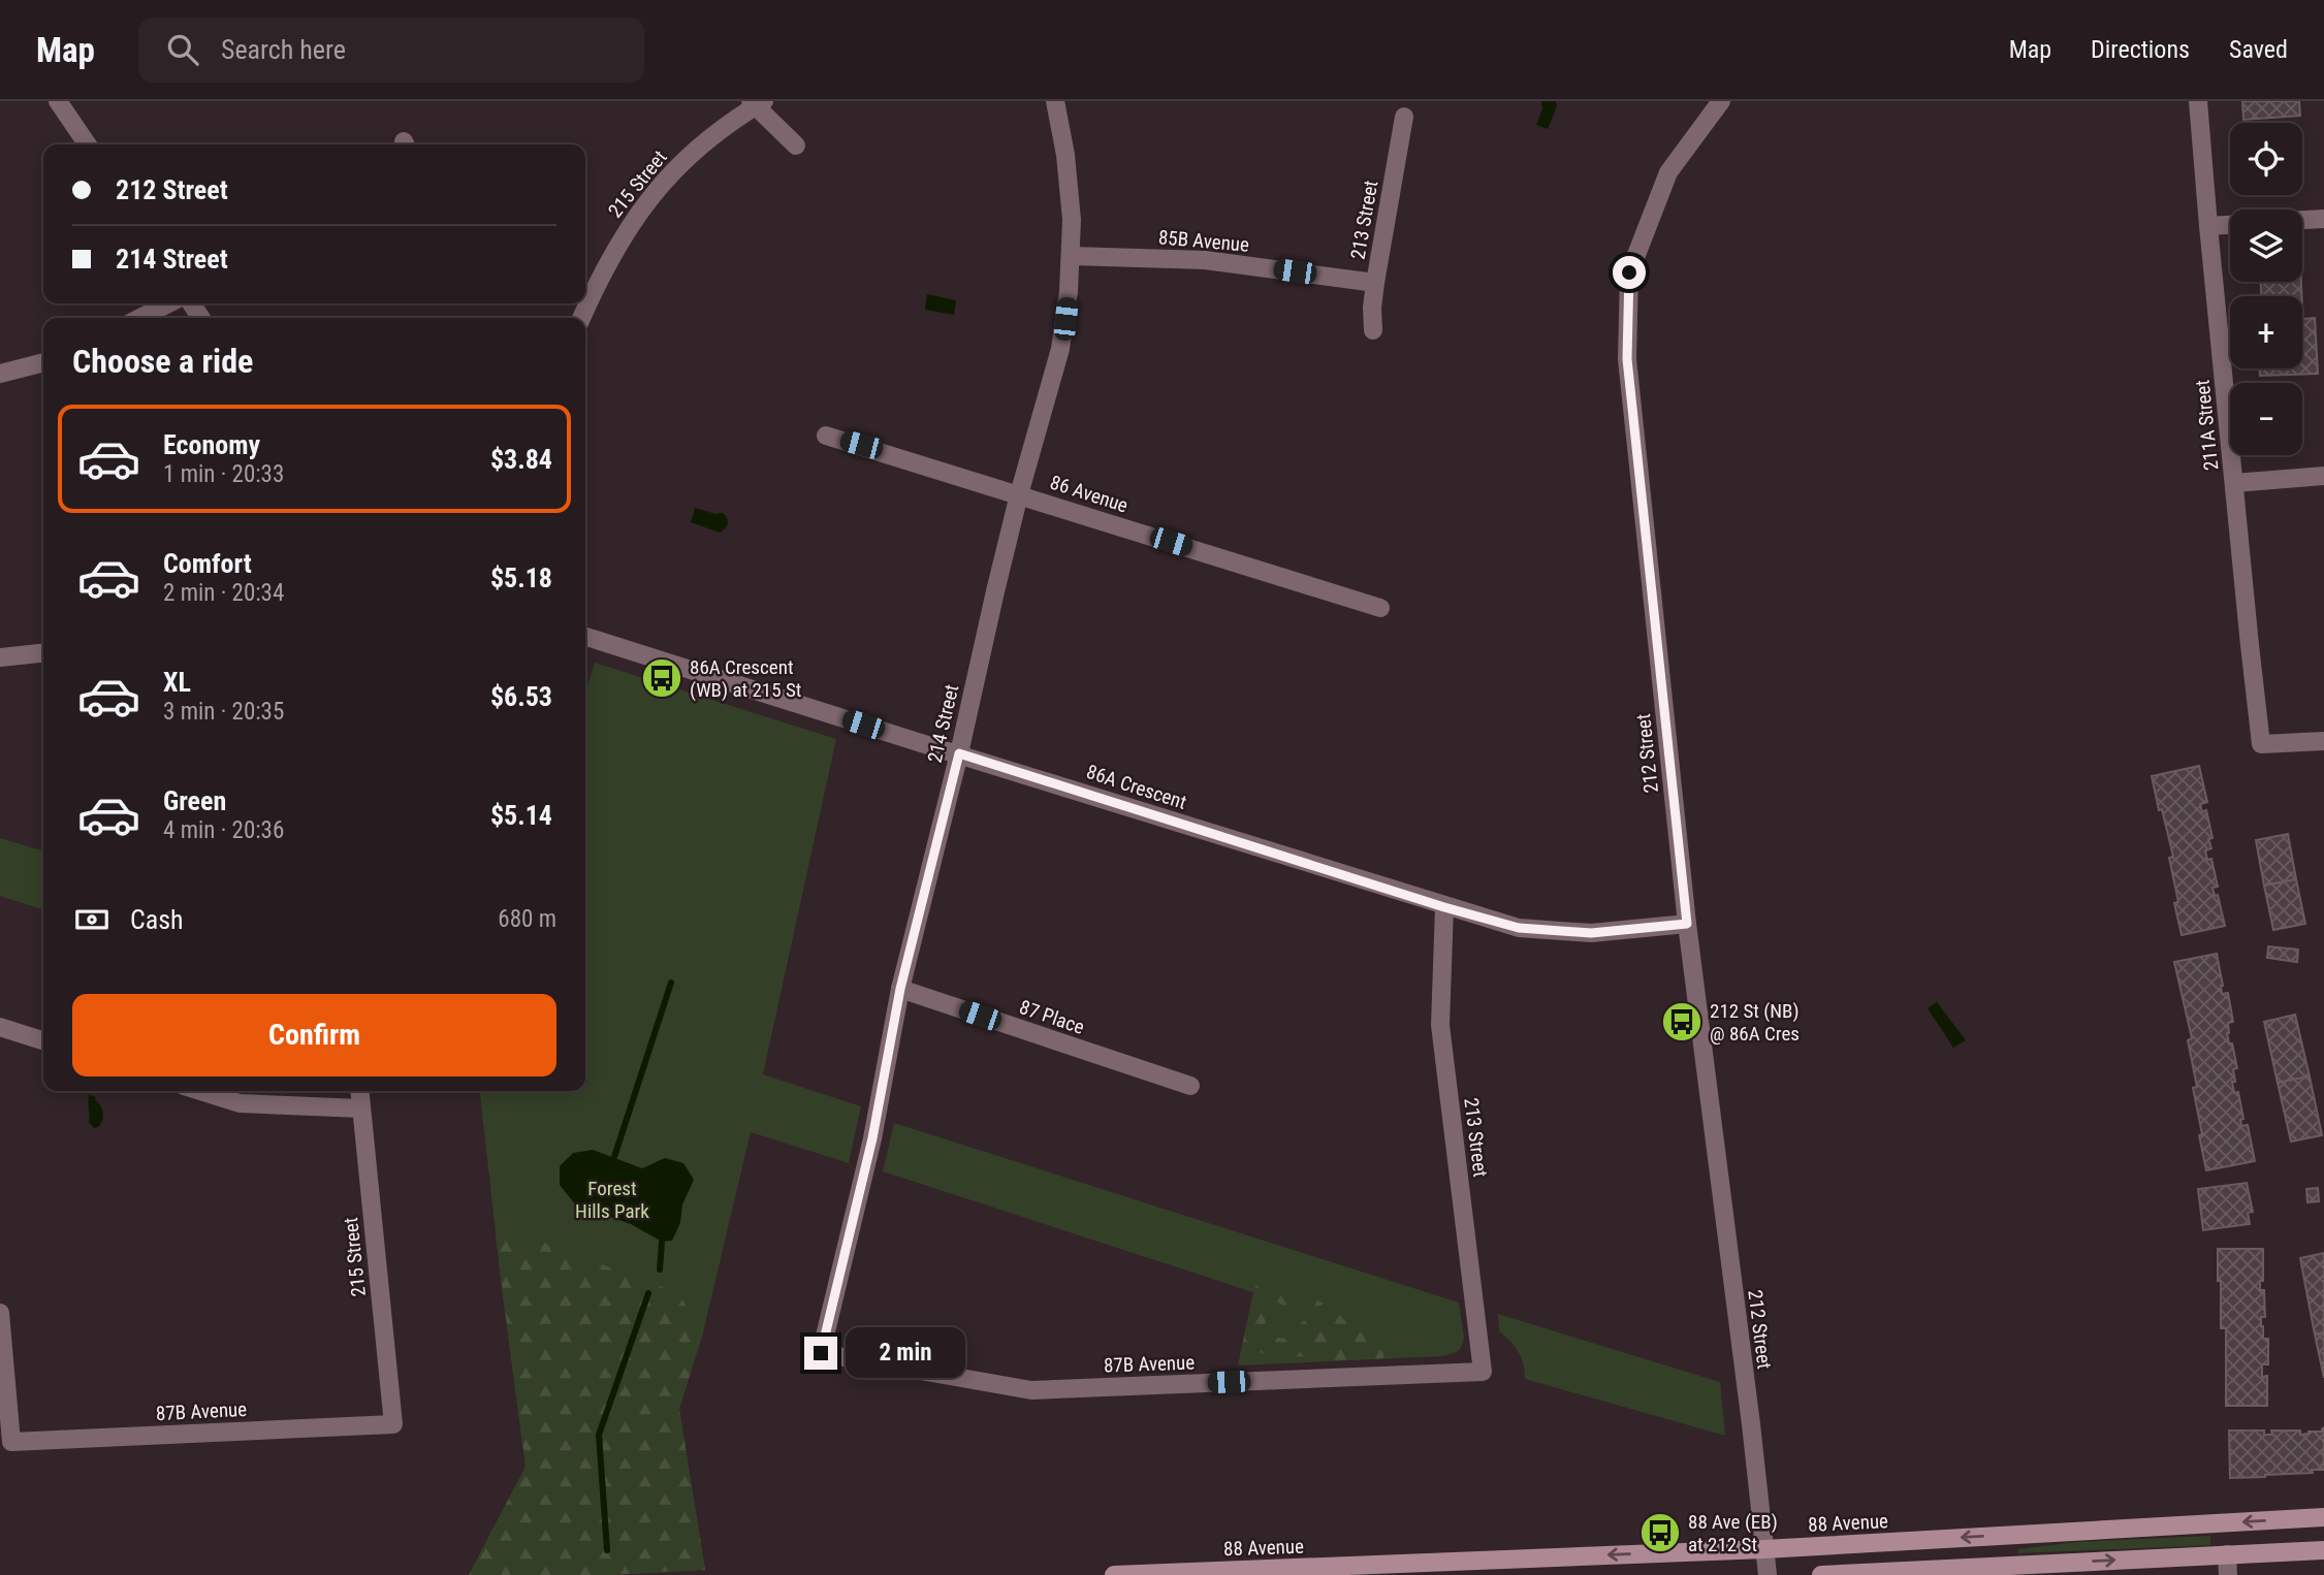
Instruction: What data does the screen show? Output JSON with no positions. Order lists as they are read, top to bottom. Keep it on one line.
{"streets":{"main road":["88 Avenue"],"street":["215 Street","213 Street","85B Avenue","211A Street","86 Avenue","214 Street","212 Street","86A Crescent","87 Place","87B Avenue"]},"crossings":[["215 Street","87B Avenue"],["213 Street","85B Avenue"],["213 Street","86A Crescent"],["213 Street","87B Avenue"],["85B Avenue","214 Street"],["86 Avenue","214 Street"],["214 Street","86A Crescent"],["214 Street","87 Place"],["214 Street","87B Avenue"],["212 Street","86A Crescent"],["212 Street","88 Avenue"]],"parks":["Forest Hills Park"],"places":{"bus stop":["86A Crescent (WB) at 215 St","212 St (NB) @ 86A Cres","88 Ave (EB) at 212 St"]},"page":{"header":"Map","search":"Search here","nav":["Map","Directions","Saved"],"map_buttons":["+","−"],"banner":["212 Street","214 Street"],"heading":"Choose a ride","list":[{"name":"Economy","note":"1 min · 20:33","value":"$3.84"},{"name":"Comfort","note":"2 min · 20:34","value":"$5.18"},{"name":"XL","note":"3 min · 20:35","value":"$6.53"},{"name":"Green","note":"4 min · 20:36","value":"$5.14"}],"pay":["Cash","680 m"],"buttons":"Confirm","bubble":"2 min"}}
